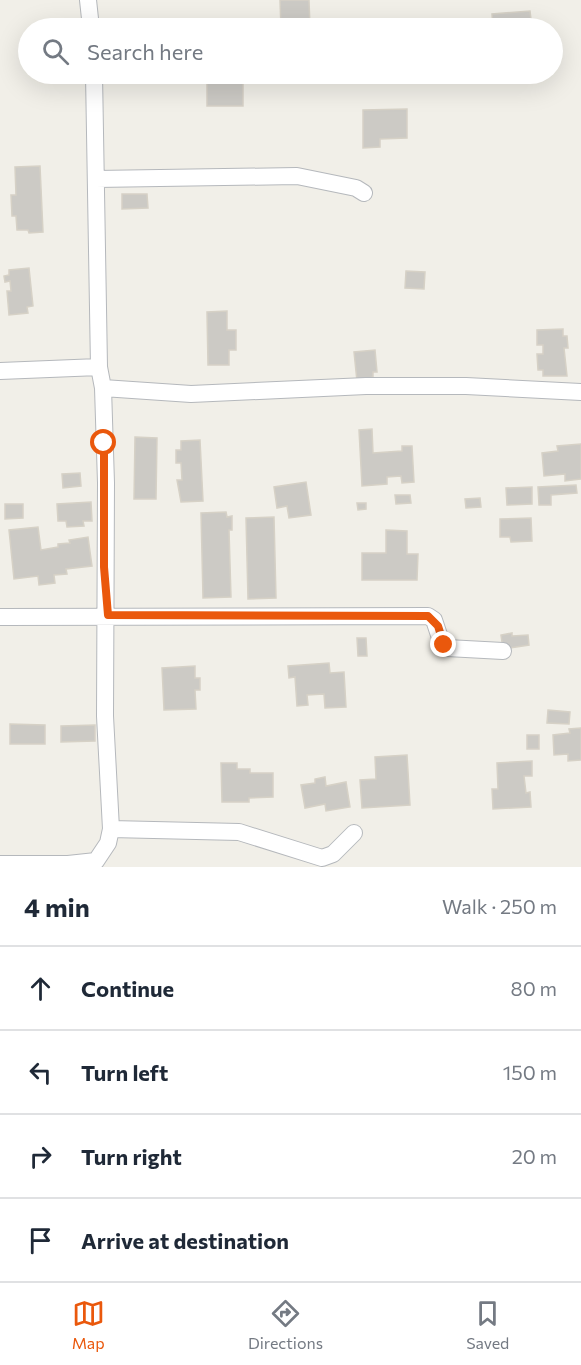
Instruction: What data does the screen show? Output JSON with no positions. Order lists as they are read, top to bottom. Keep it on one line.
{"page":{"search":"Search here","heading":["4 min","Walk · 250 m"],"list":[["Continue","80 m"],["Turn left","150 m"],["Turn right","20 m"],"Arrive at destination"],"nav":["Map","Directions","Saved"]}}
